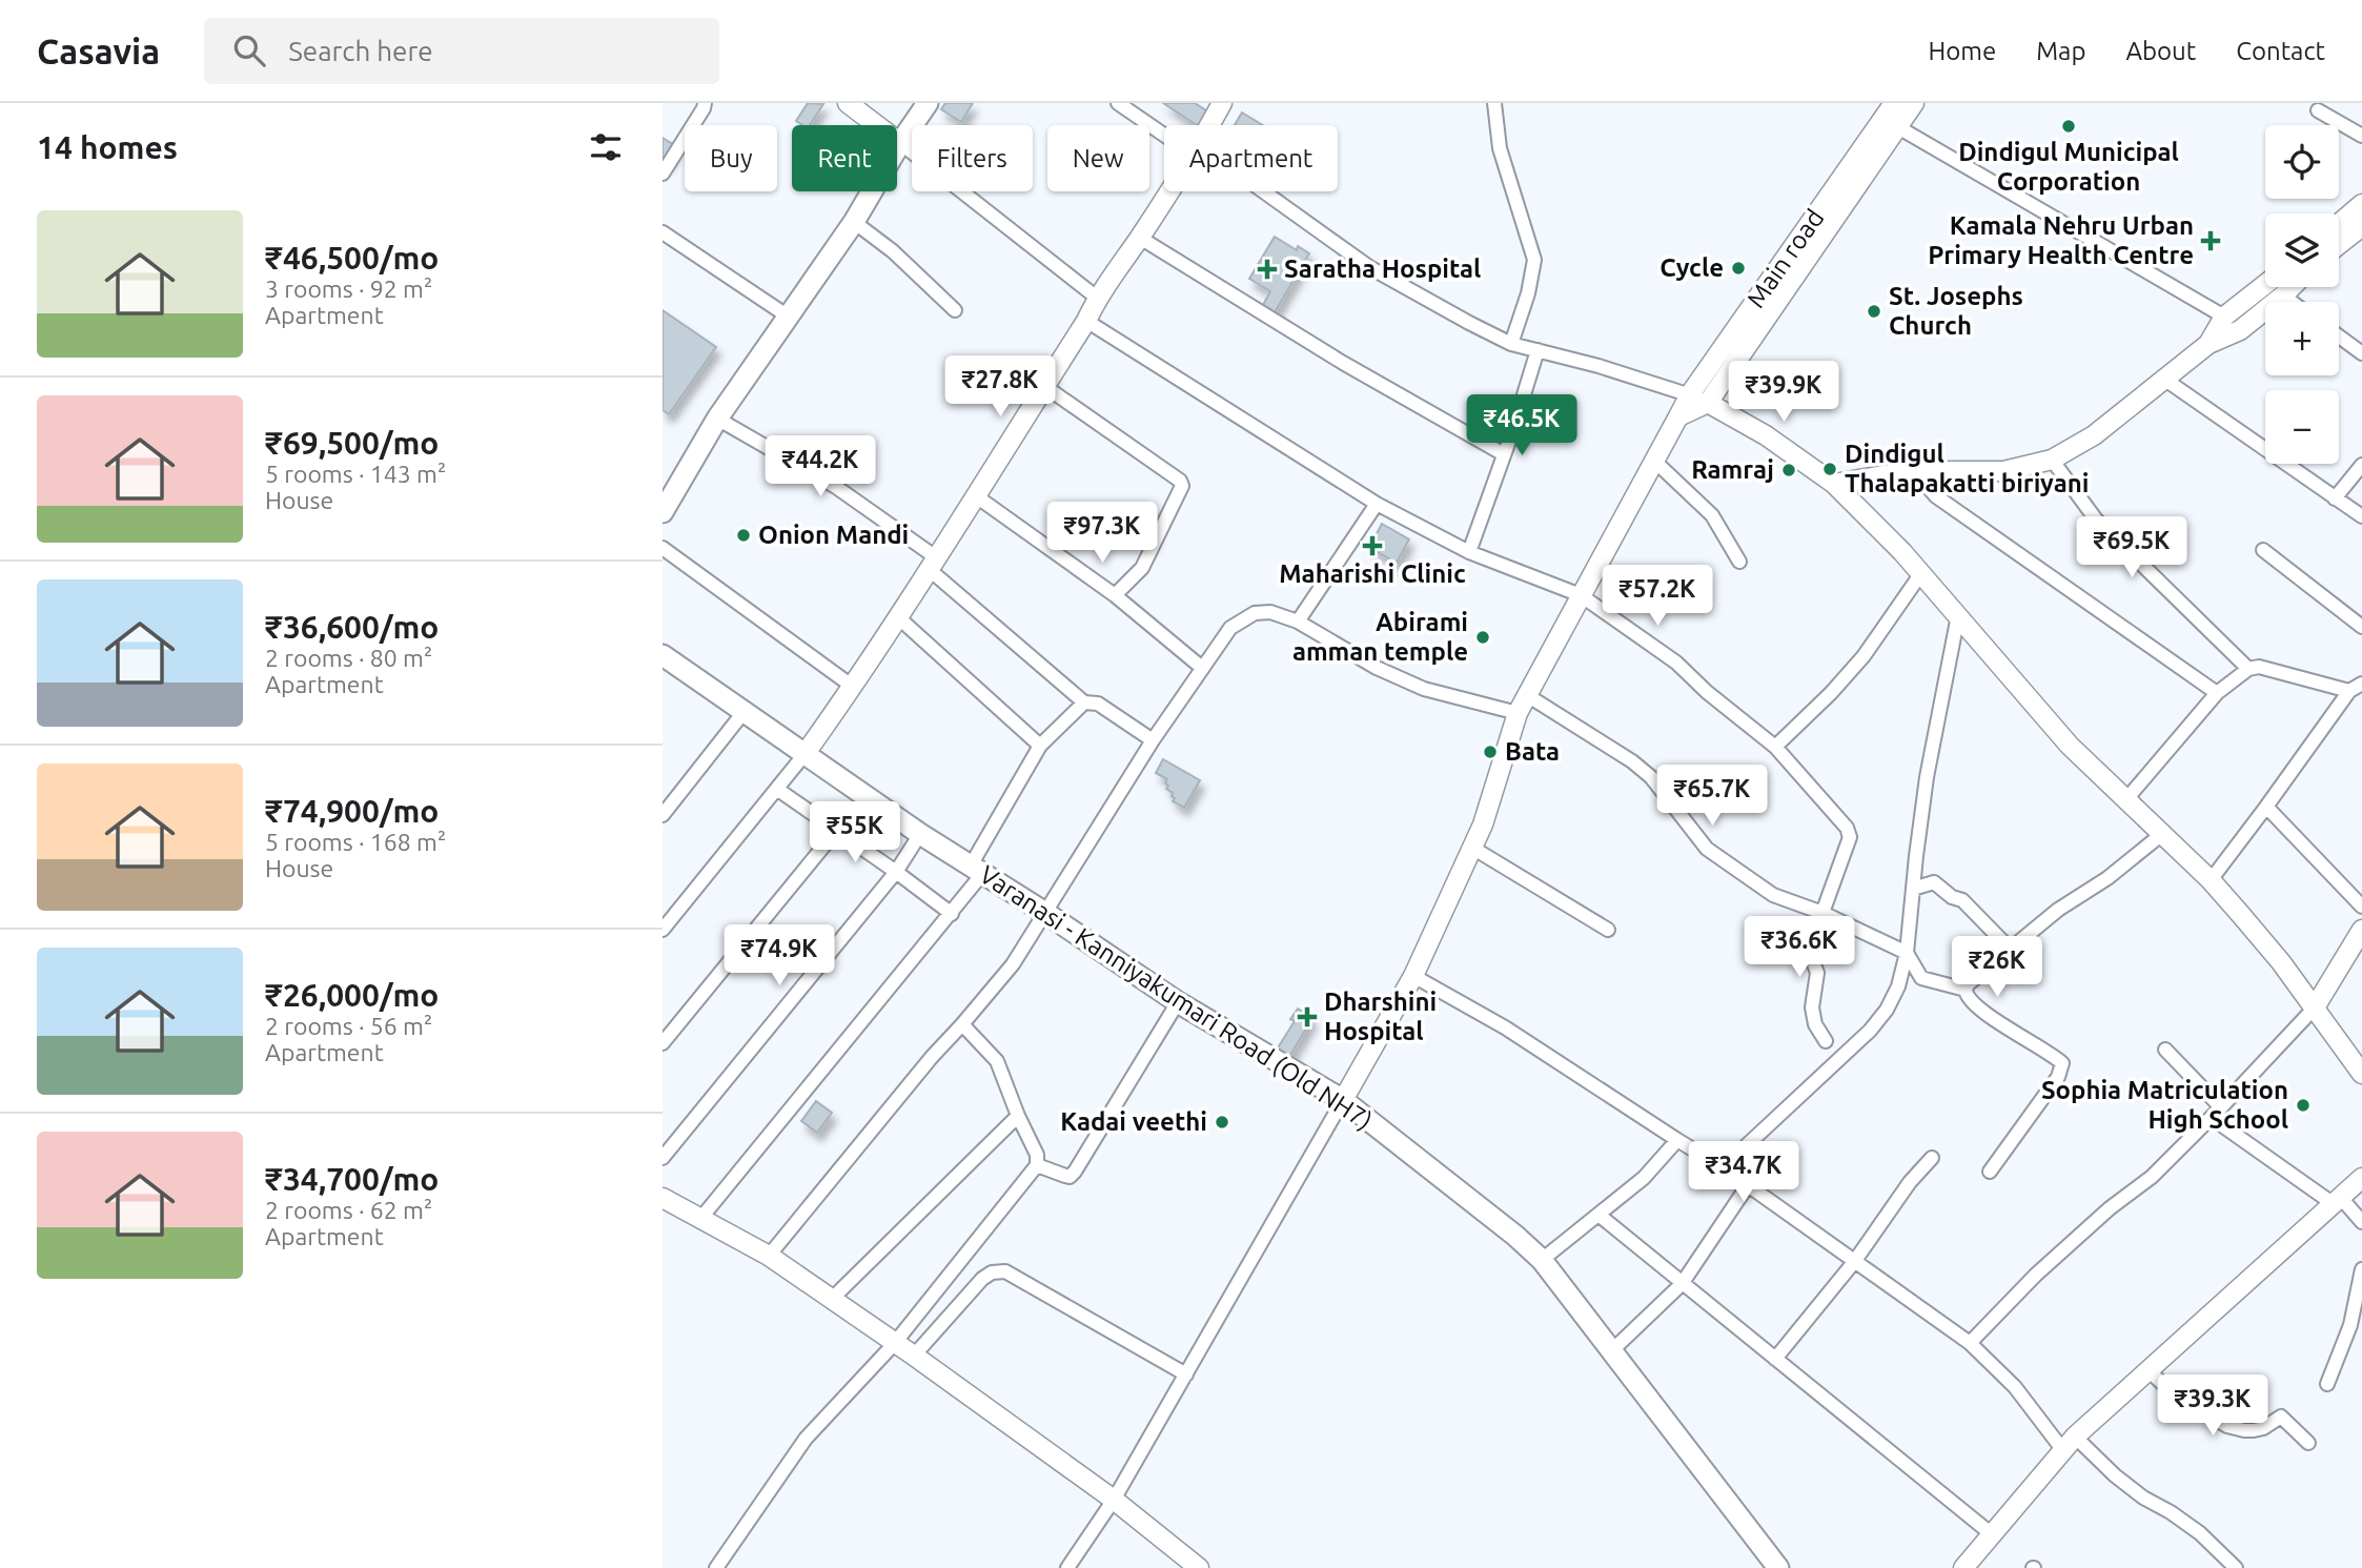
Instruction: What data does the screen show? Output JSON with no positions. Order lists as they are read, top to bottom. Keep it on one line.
{"streets":{"main road":["Varanasi - Kanniyakumari Road (Old NH7)"],"street":["Main road"]},"crossings":[["Main road","Varanasi - Kanniyakumari Road (Old NH7)"]],"places":{"other":["Dindigul Municipal Corporation","Cycle","St. Josephs Church","Dindigul Thalapakatti biriyani","Ramraj","Onion Mandi","Abirami amman temple","Bata","Sophia Matriculation High School","Kadai veethi"],"health":["Kamala Nehru Urban Primary Health Centre","Saratha Hospital","Maharishi Clinic","Dharshini Hospital"]},"page":{"header":"Casavia","search":"Search here","nav":["Home","Map","About","Contact"],"heading":"14 homes","map_buttons":["+","−"],"chip":["Buy","Rent","Filters","New","Apartment"],"list":[{"name":"₹46,500/mo","note":"3 rooms · 92 m² · Apartment"},{"name":"₹69,500/mo","note":"5 rooms · 143 m² · House"},{"name":"₹36,600/mo","note":"2 rooms · 80 m² · Apartment"},{"name":"₹74,900/mo","note":"5 rooms · 168 m² · House"},{"name":"₹26,000/mo","note":"2 rooms · 56 m² · Apartment"},{"name":"₹34,700/mo","note":"2 rooms · 62 m² · Apartment"}],"price":["₹27.8K","₹39.9K","₹46.5K","₹44.2K","₹97.3K","₹69.5K","₹57.2K","₹65.7K","₹55K","₹36.6K","₹74.9K","₹26K","₹34.7K","₹39.3K"]}}
